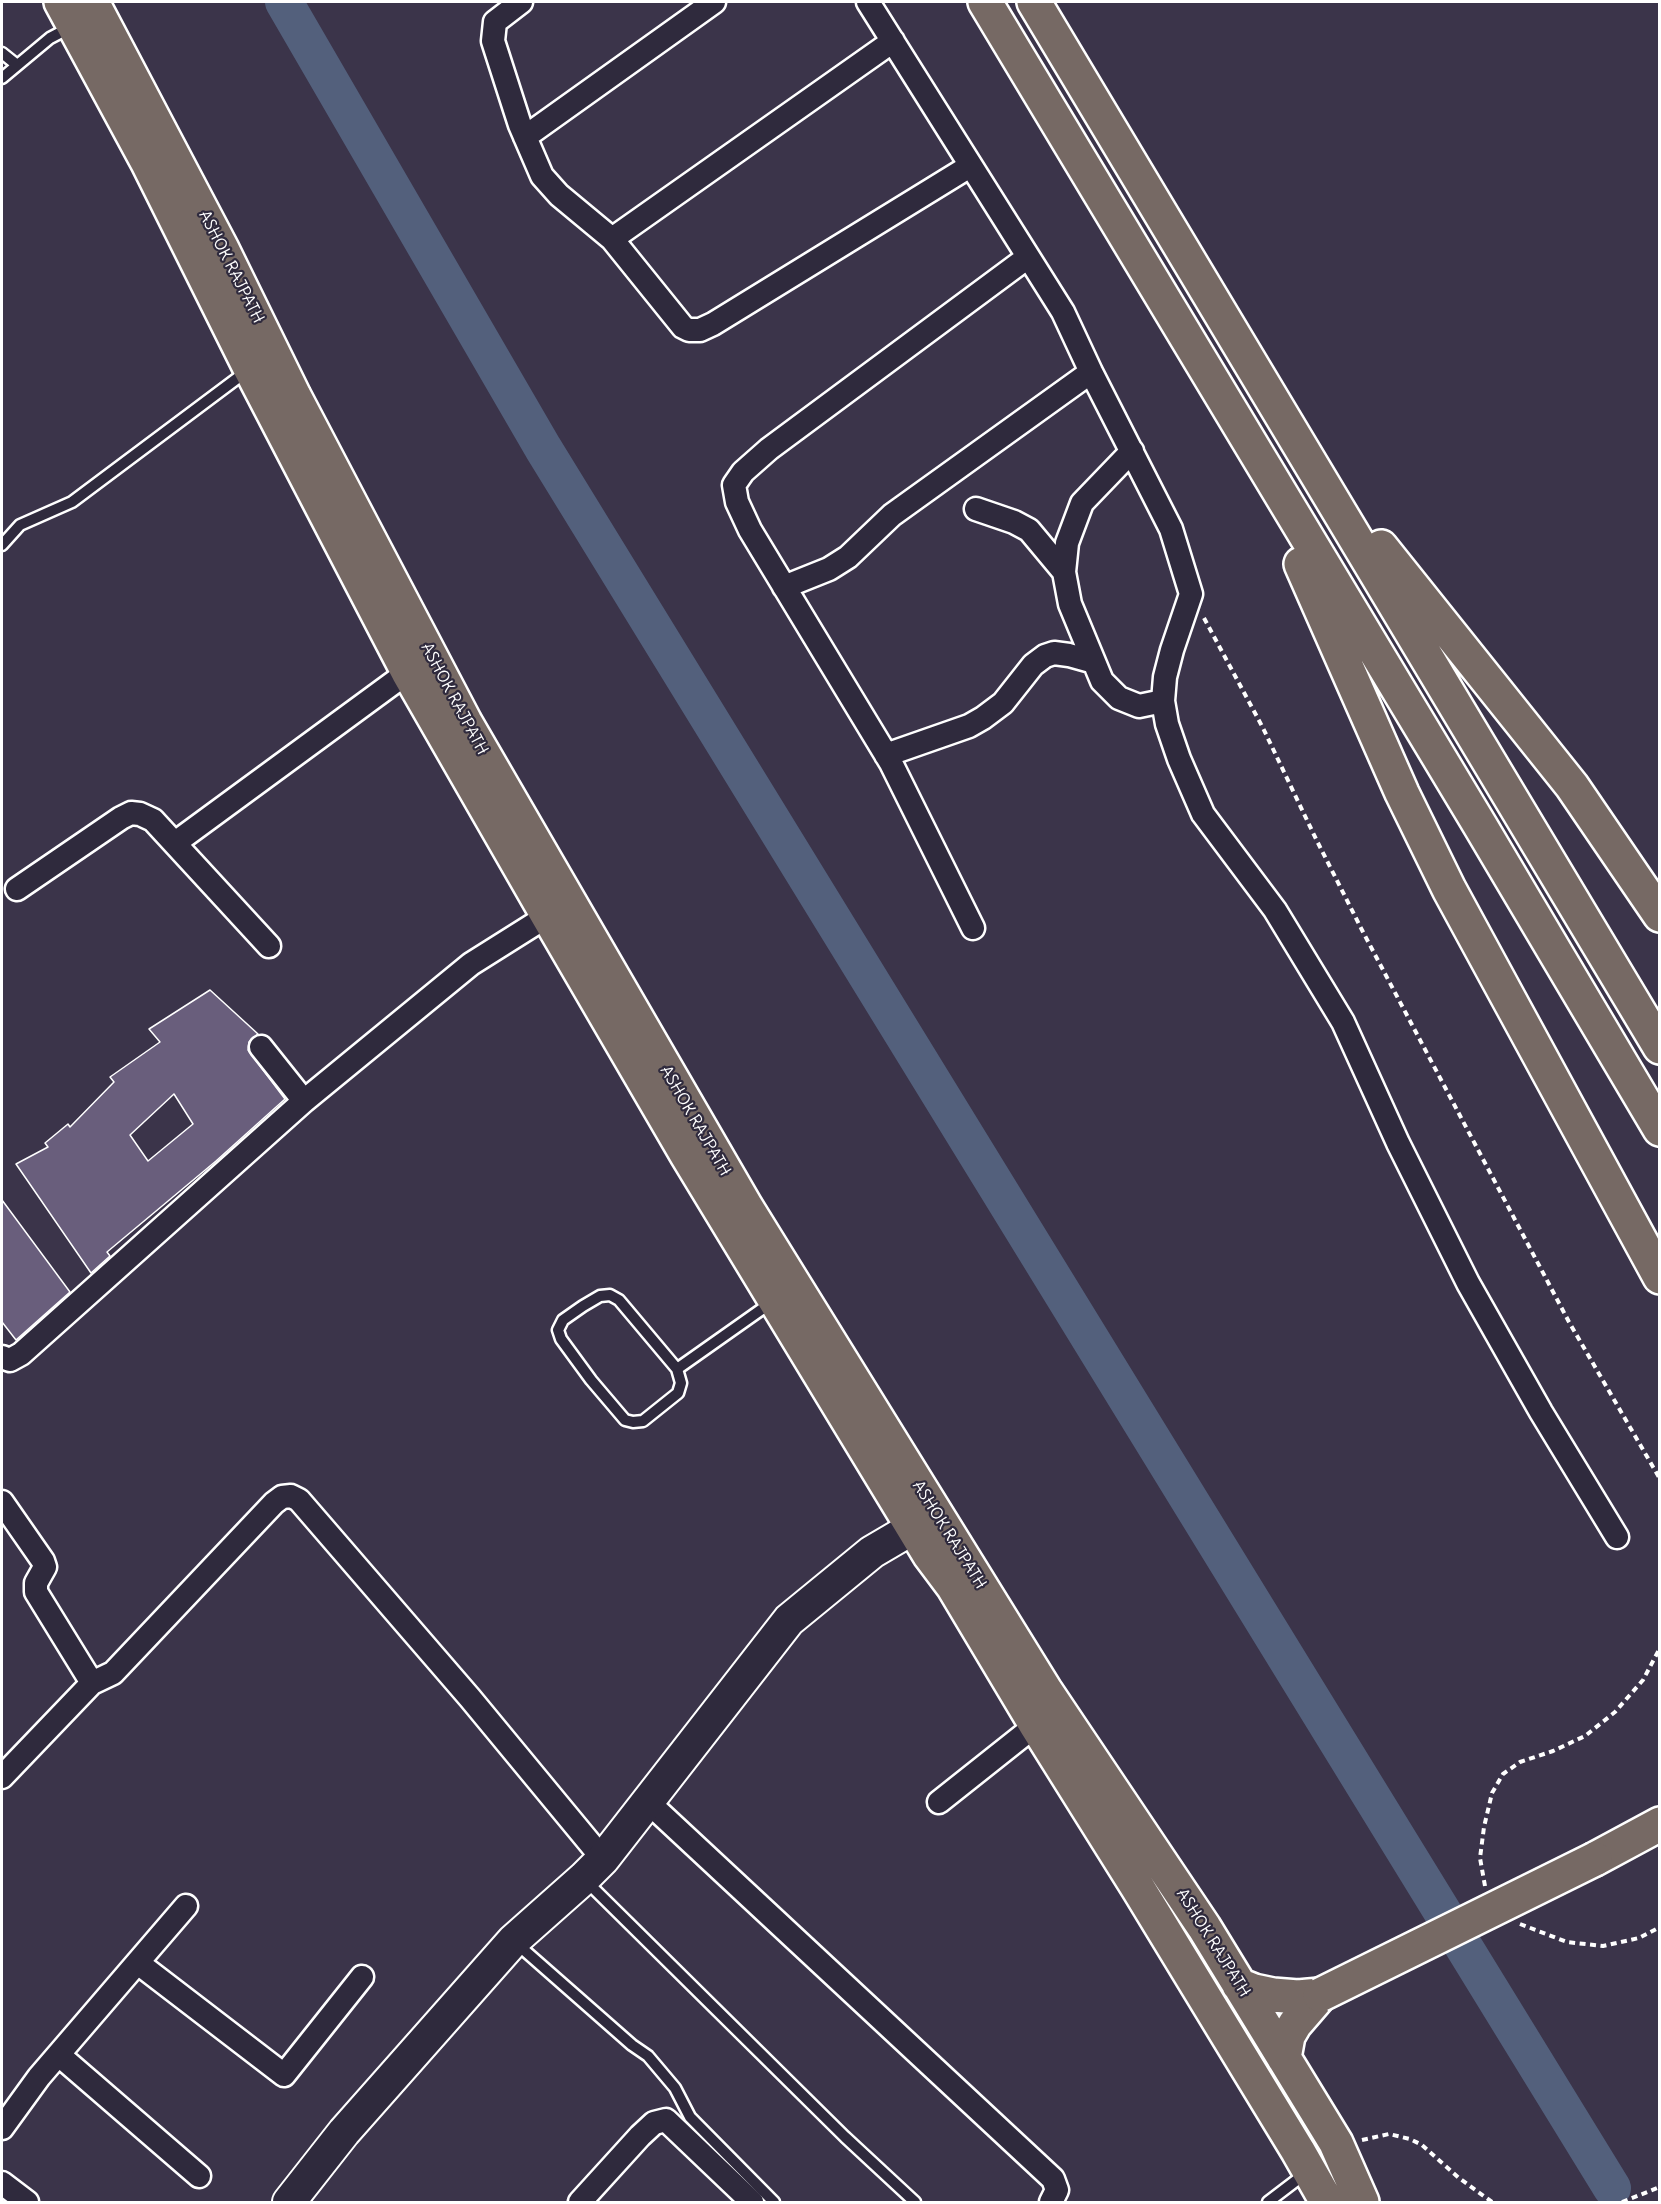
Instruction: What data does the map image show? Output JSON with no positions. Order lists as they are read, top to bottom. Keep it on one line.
{"streets":{"main road":["ASHOK RAJPATH"]}}
